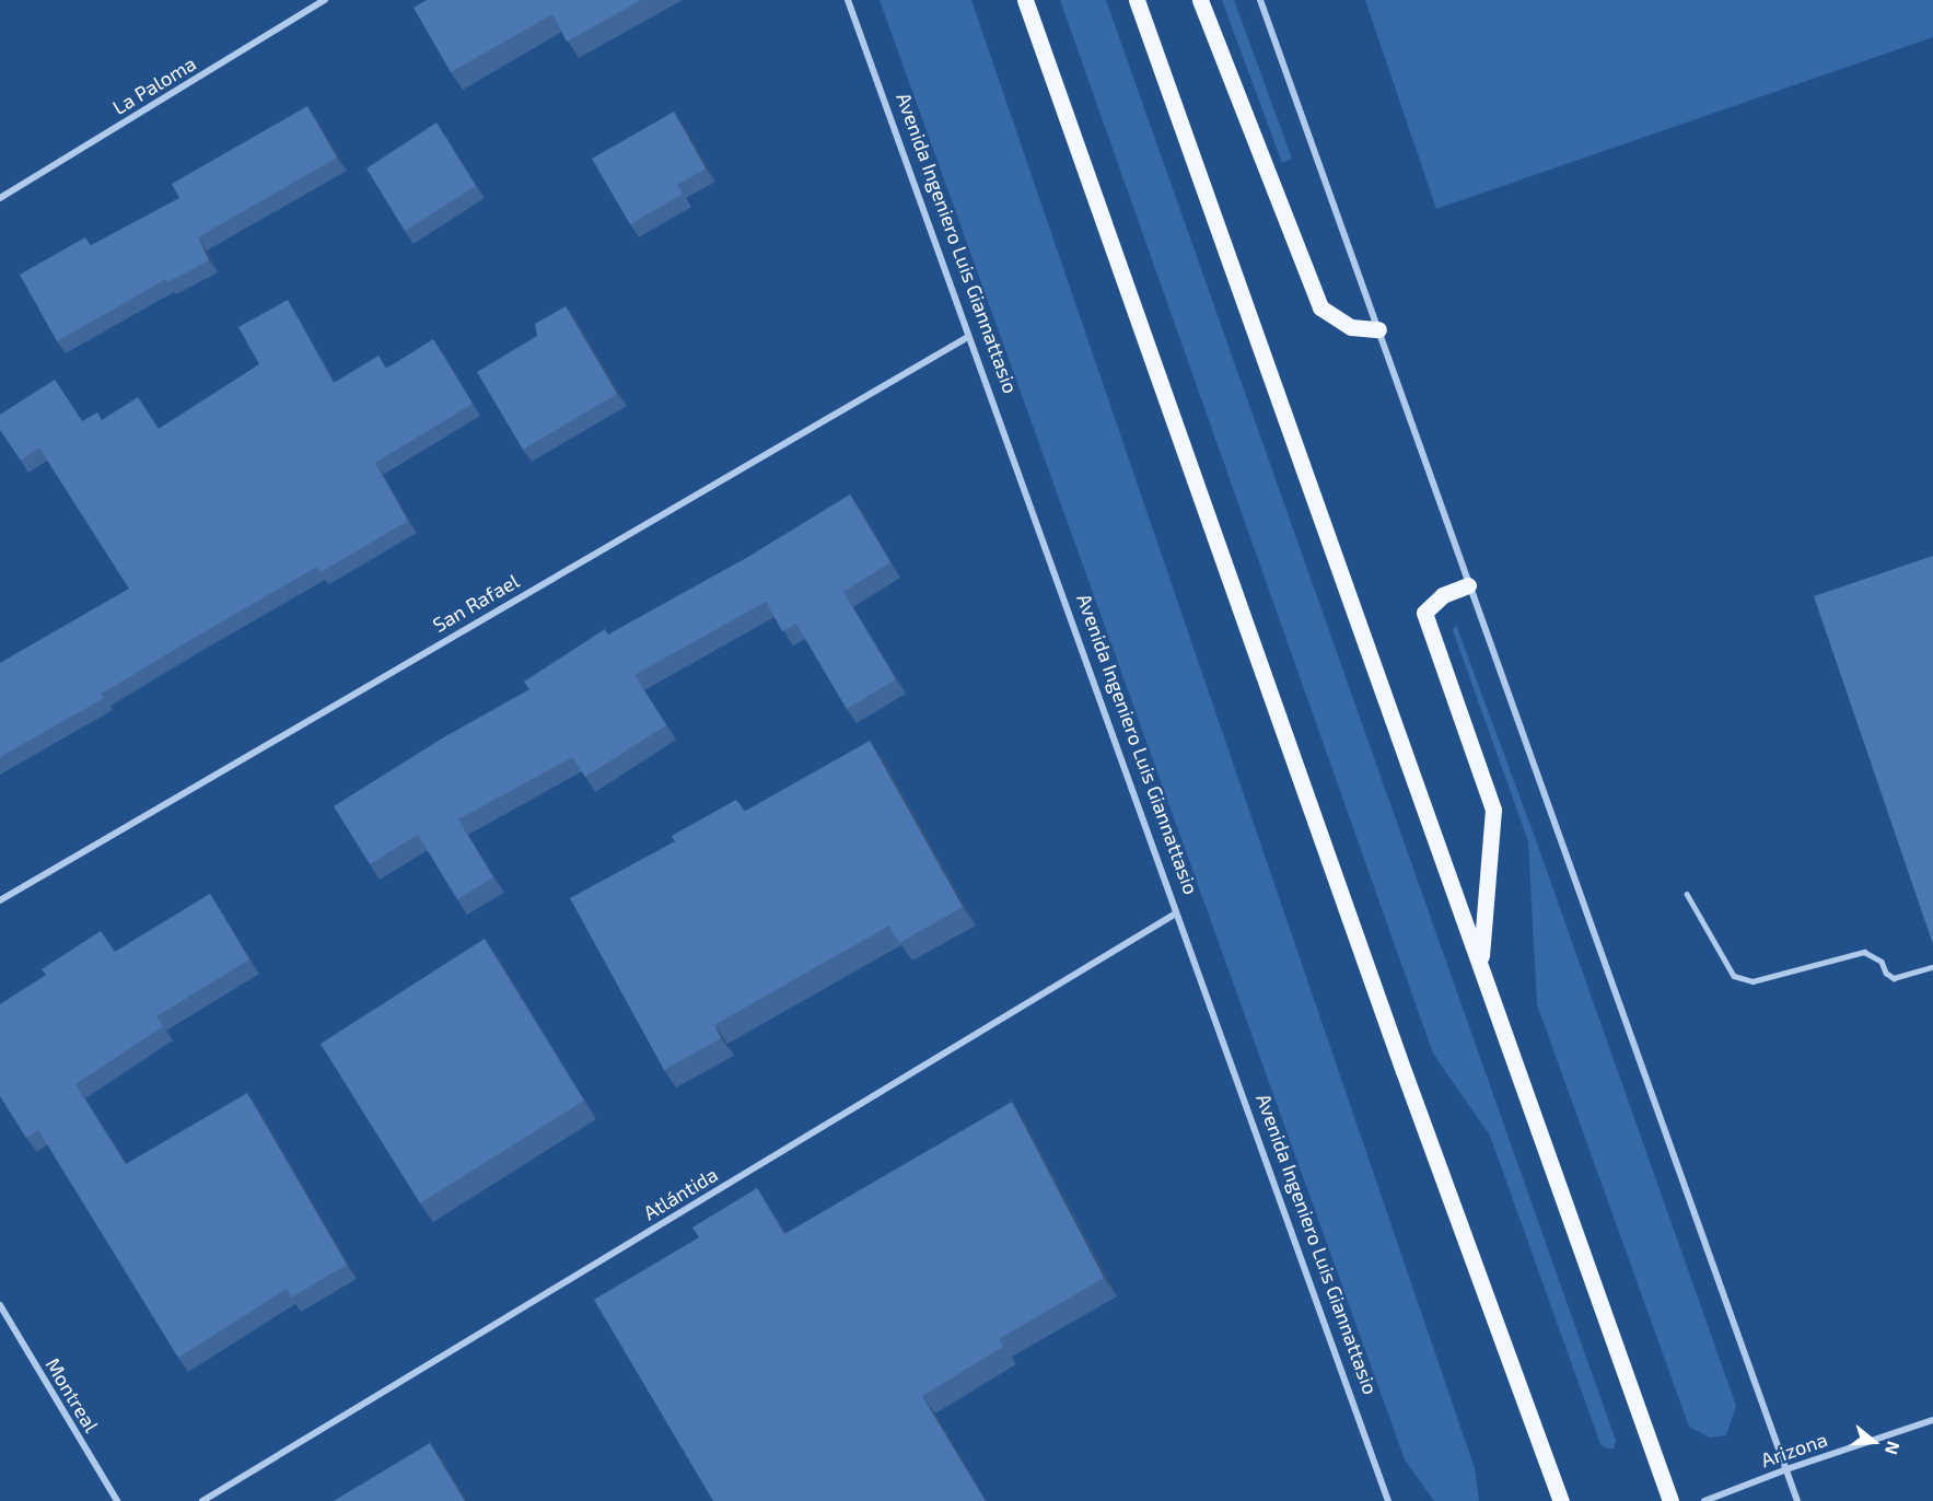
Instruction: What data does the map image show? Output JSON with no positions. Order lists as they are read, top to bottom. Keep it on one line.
{"streets":{"street":["La Paloma","Avenida Ingeniero Luis Giannattasio","San Rafael","Atlántida","Montreal","Arizona"]},"crossings":[["Avenida Ingeniero Luis Giannattasio","San Rafael"],["Avenida Ingeniero Luis Giannattasio","Atlántida"]],"north":"right"}
